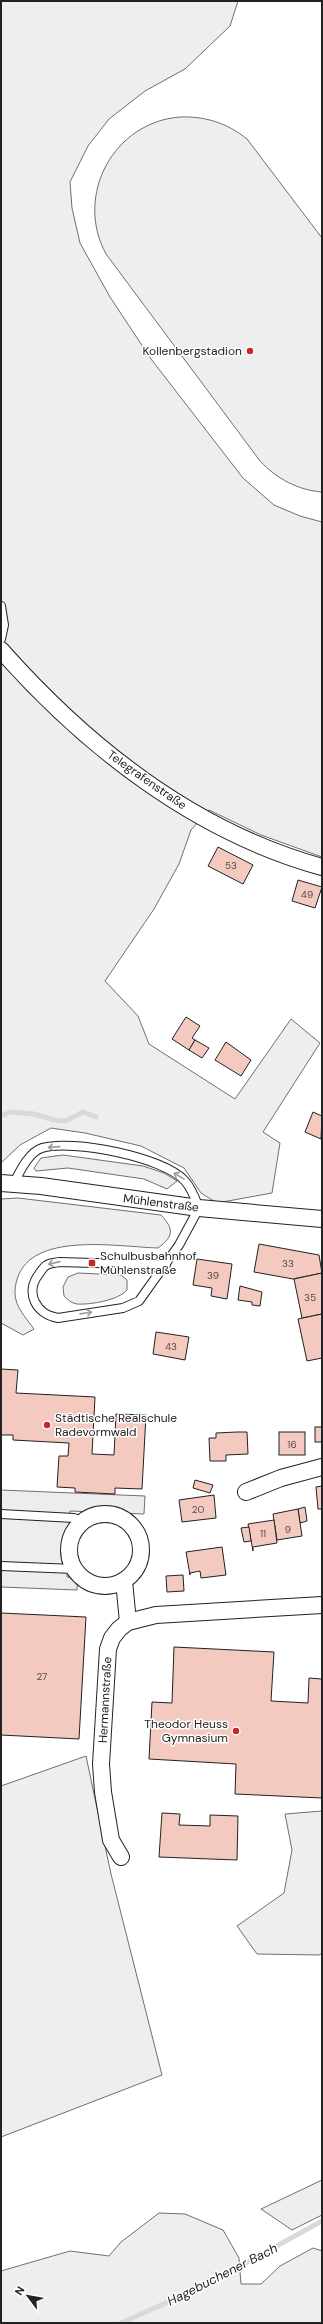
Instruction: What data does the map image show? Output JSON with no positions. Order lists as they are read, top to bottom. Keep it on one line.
{"streets":{"street":["Telegrafenstraße","Mühlenstraße","Hermannstraße"]},"water":["Hagebuchener Bach"],"places":{"other":["Kollenbergstadion","Städtische Realschule Radevormwald","Theodor Heuss Gymnasium"],"transit":["Schulbusbahnhof Mühlenstraße"]},"house_numbers":["53","49","33","39","35","43","16","20","9","11","27"],"north":"top left"}
